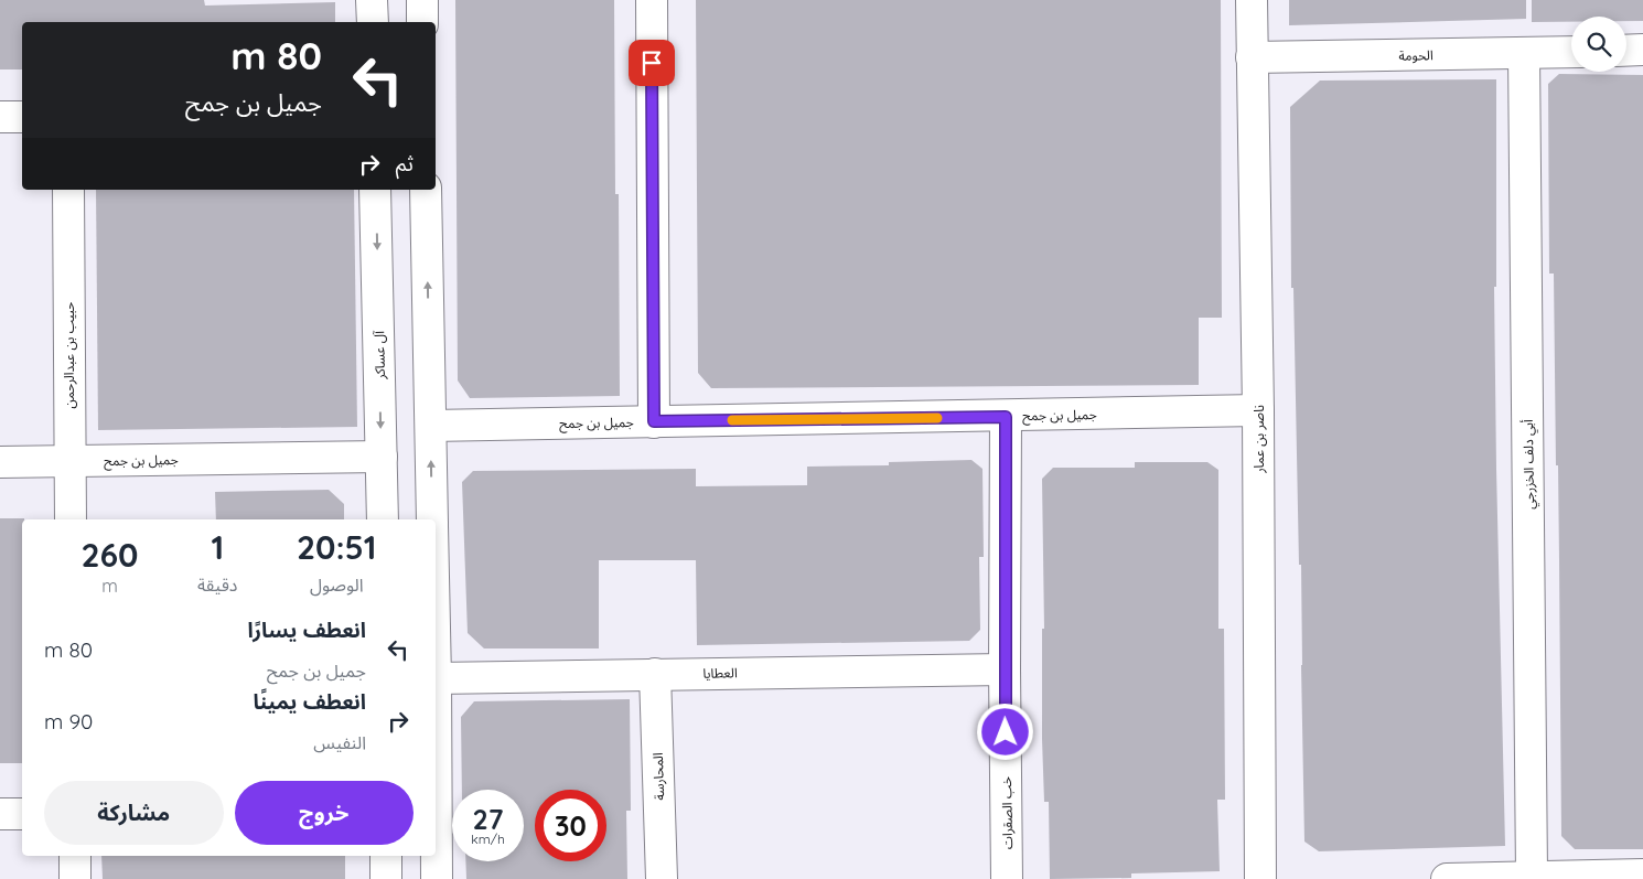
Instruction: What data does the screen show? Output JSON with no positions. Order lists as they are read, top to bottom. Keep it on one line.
{"streets":{"street":["الحومة","حبيب بن عبدالرحمن","آل عساكر","جميل بن جمح","ناصر بن عمار","أبي دلف الخزرجي","العطايا","المحارسة","خب الصقرات"]},"crossings":[["الحومة","ناصر بن عمار"],["الحومة","أبي دلف الخزرجي"],["حبيب بن عبدالرحمن","جميل بن جمح"],["آل عساكر","جميل بن جمح"],["جميل بن جمح","ناصر بن عمار"],["جميل بن جمح","خب الصقرات"],["العطايا","المحارسة"],["العطايا","خب الصقرات"]],"page":{"turn":["80 m","جميل بن جمح"],"then":"ثم","eta":["20:51","الوصول","1","دقيقة","260","m"],"list":[{"name":"انعطف يسارًا","note":"جميل بن جمح","value":"80 m"},{"name":"انعطف يمينًا","note":"النفيس","value":"90 m"}],"buttons":["خروج","مشاركة"],"speed":"27 km/h","limit":"30"}}
